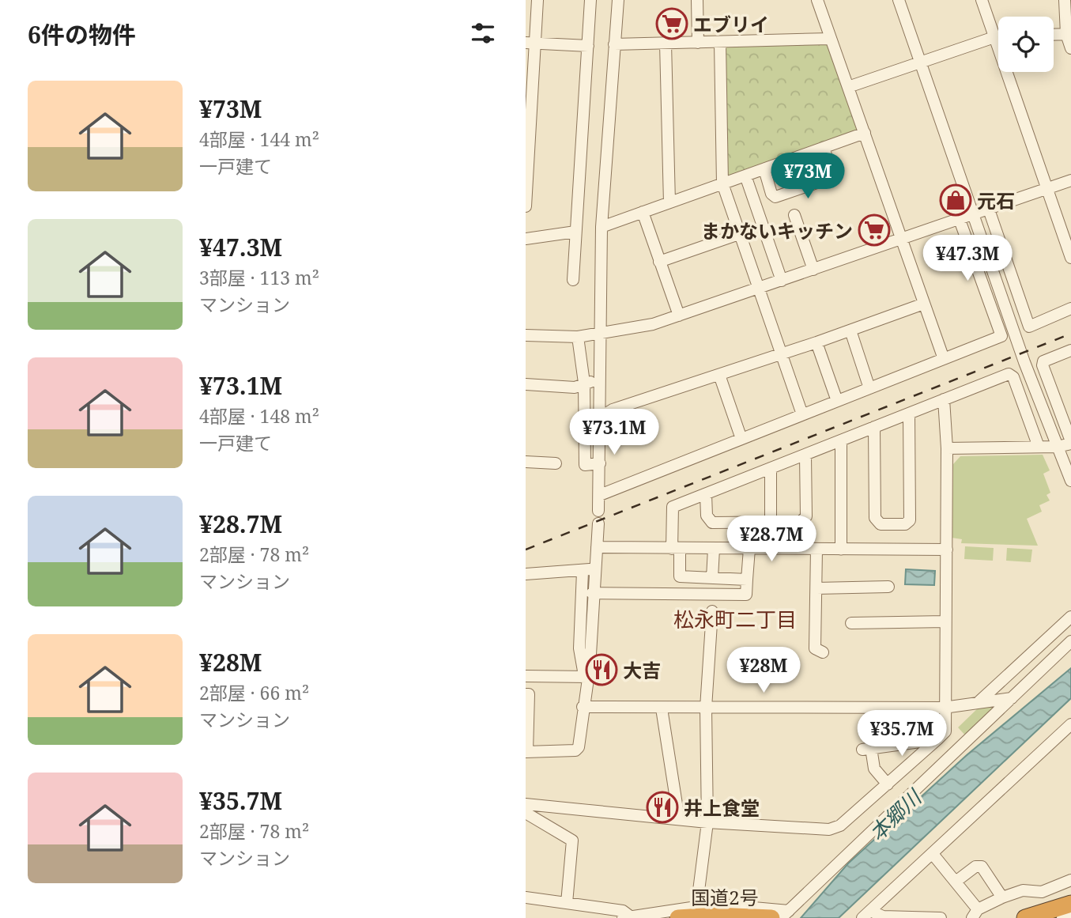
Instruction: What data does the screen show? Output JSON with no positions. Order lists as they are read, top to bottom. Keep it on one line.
{"streets":{"highway":["国道2号"]},"districts":["松永町二丁目"],"water":["本郷川"],"places":{"supermarket":["エブリイ","まかないキッチン"],"shop":["元石"],"restaurant":["大吉","井上食堂"]},"page":{"heading":"6件の物件","list":[{"name":"¥73M","note":"4部屋 · 144 m² · 一戸建て"},{"name":"¥47.3M","note":"3部屋 · 113 m² · マンション"},{"name":"¥73.1M","note":"4部屋 · 148 m² · 一戸建て"},{"name":"¥28.7M","note":"2部屋 · 78 m² · マンション"},{"name":"¥28M","note":"2部屋 · 66 m² · マンション"},{"name":"¥35.7M","note":"2部屋 · 78 m² · マンション"}],"price":["¥73M","¥47.3M","¥73.1M","¥28.7M","¥28M","¥35.7M"]}}
